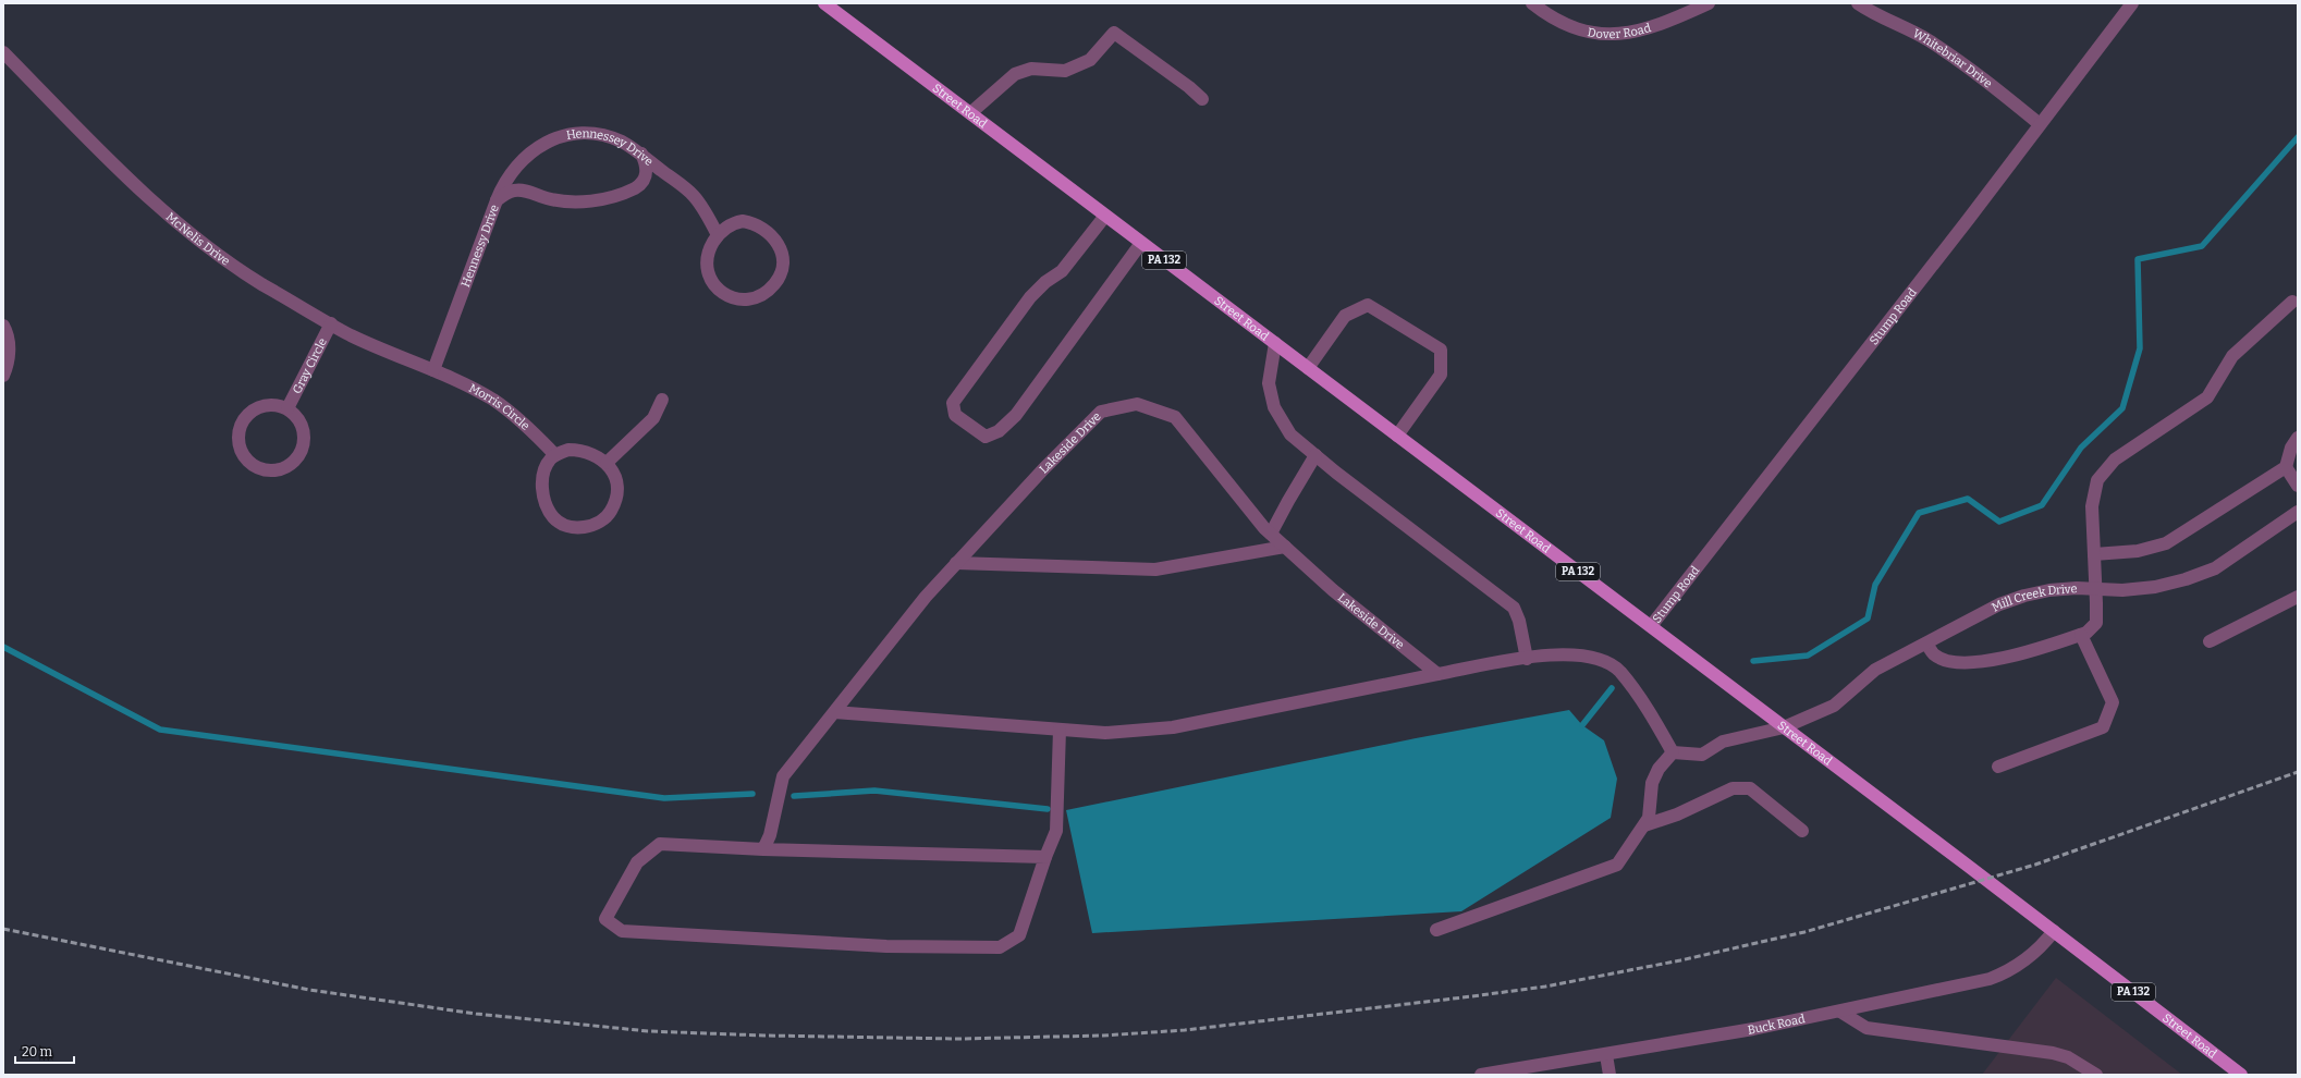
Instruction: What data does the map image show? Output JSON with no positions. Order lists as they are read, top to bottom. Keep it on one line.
{"streets":{"main road":["Street Road","PA 132"],"street":["Dover Road","Whitebriar Drive","Hennessey Drive","McNelis Drive","Hennessy Drive","Stump Road","Gray Circle","Morris Circle","Lakeside Drive","Mill Creek Drive","Buck Road"]},"crossings":[["Whitebriar Drive","Stump Road"],["Street Road","Stump Road"],["Street Road","Mill Creek Drive"],["Street Road","Buck Road"],["Hennessey Drive","Hennessy Drive"],["McNelis Drive","Hennessy Drive"],["McNelis Drive","Gray Circle"],["McNelis Drive","Morris Circle"],["Hennessy Drive","Morris Circle"]],"scale_bar":"20 m"}
